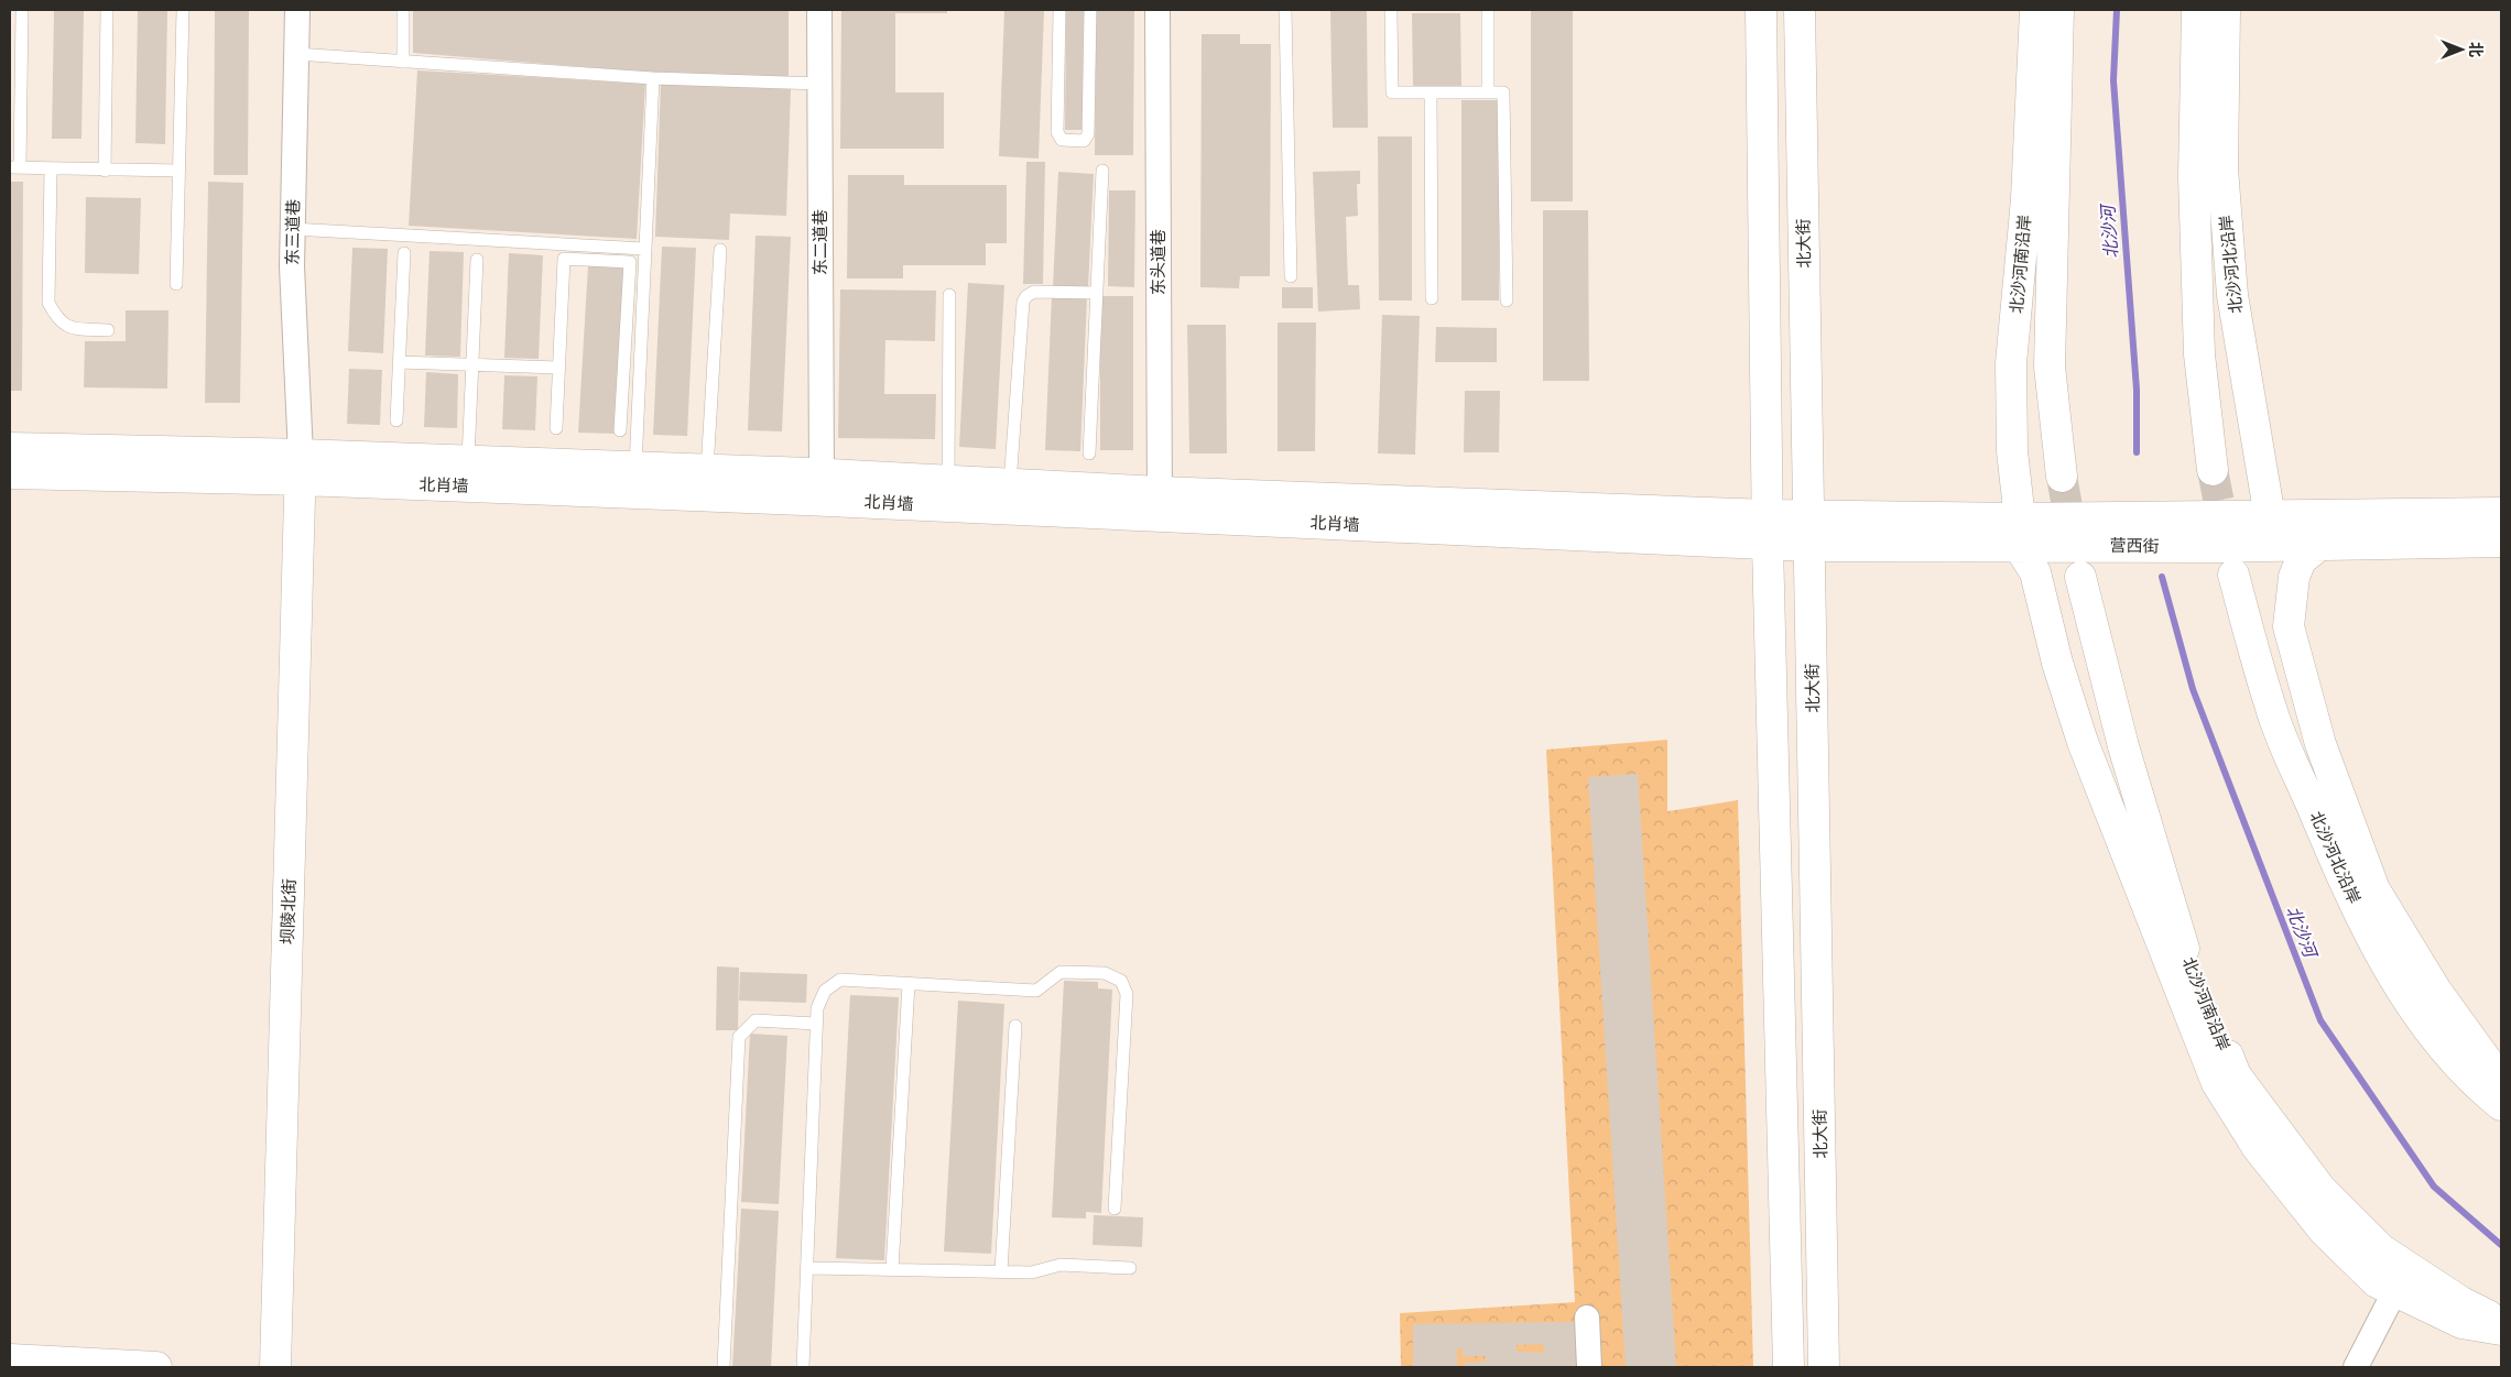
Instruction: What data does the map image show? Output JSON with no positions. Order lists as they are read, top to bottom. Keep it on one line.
{"streets":{"street":["东三道巷","东二道巷","北大街","东头道巷","北沙河南沿岸","北沙河北沿岸","北肖墙","营西街","坝陵北街"]},"crossings":[["东三道巷","北肖墙"],["东三道巷","坝陵北街"],["北大街","营西街"],["东头道巷","北肖墙"],["东头道巷","营西街"],["北沙河南沿岸","营西街"],["北沙河北沿岸","营西街"],["北肖墙","营西街"],["北肖墙","坝陵北街"]],"water":["北沙河"],"north":"right"}
